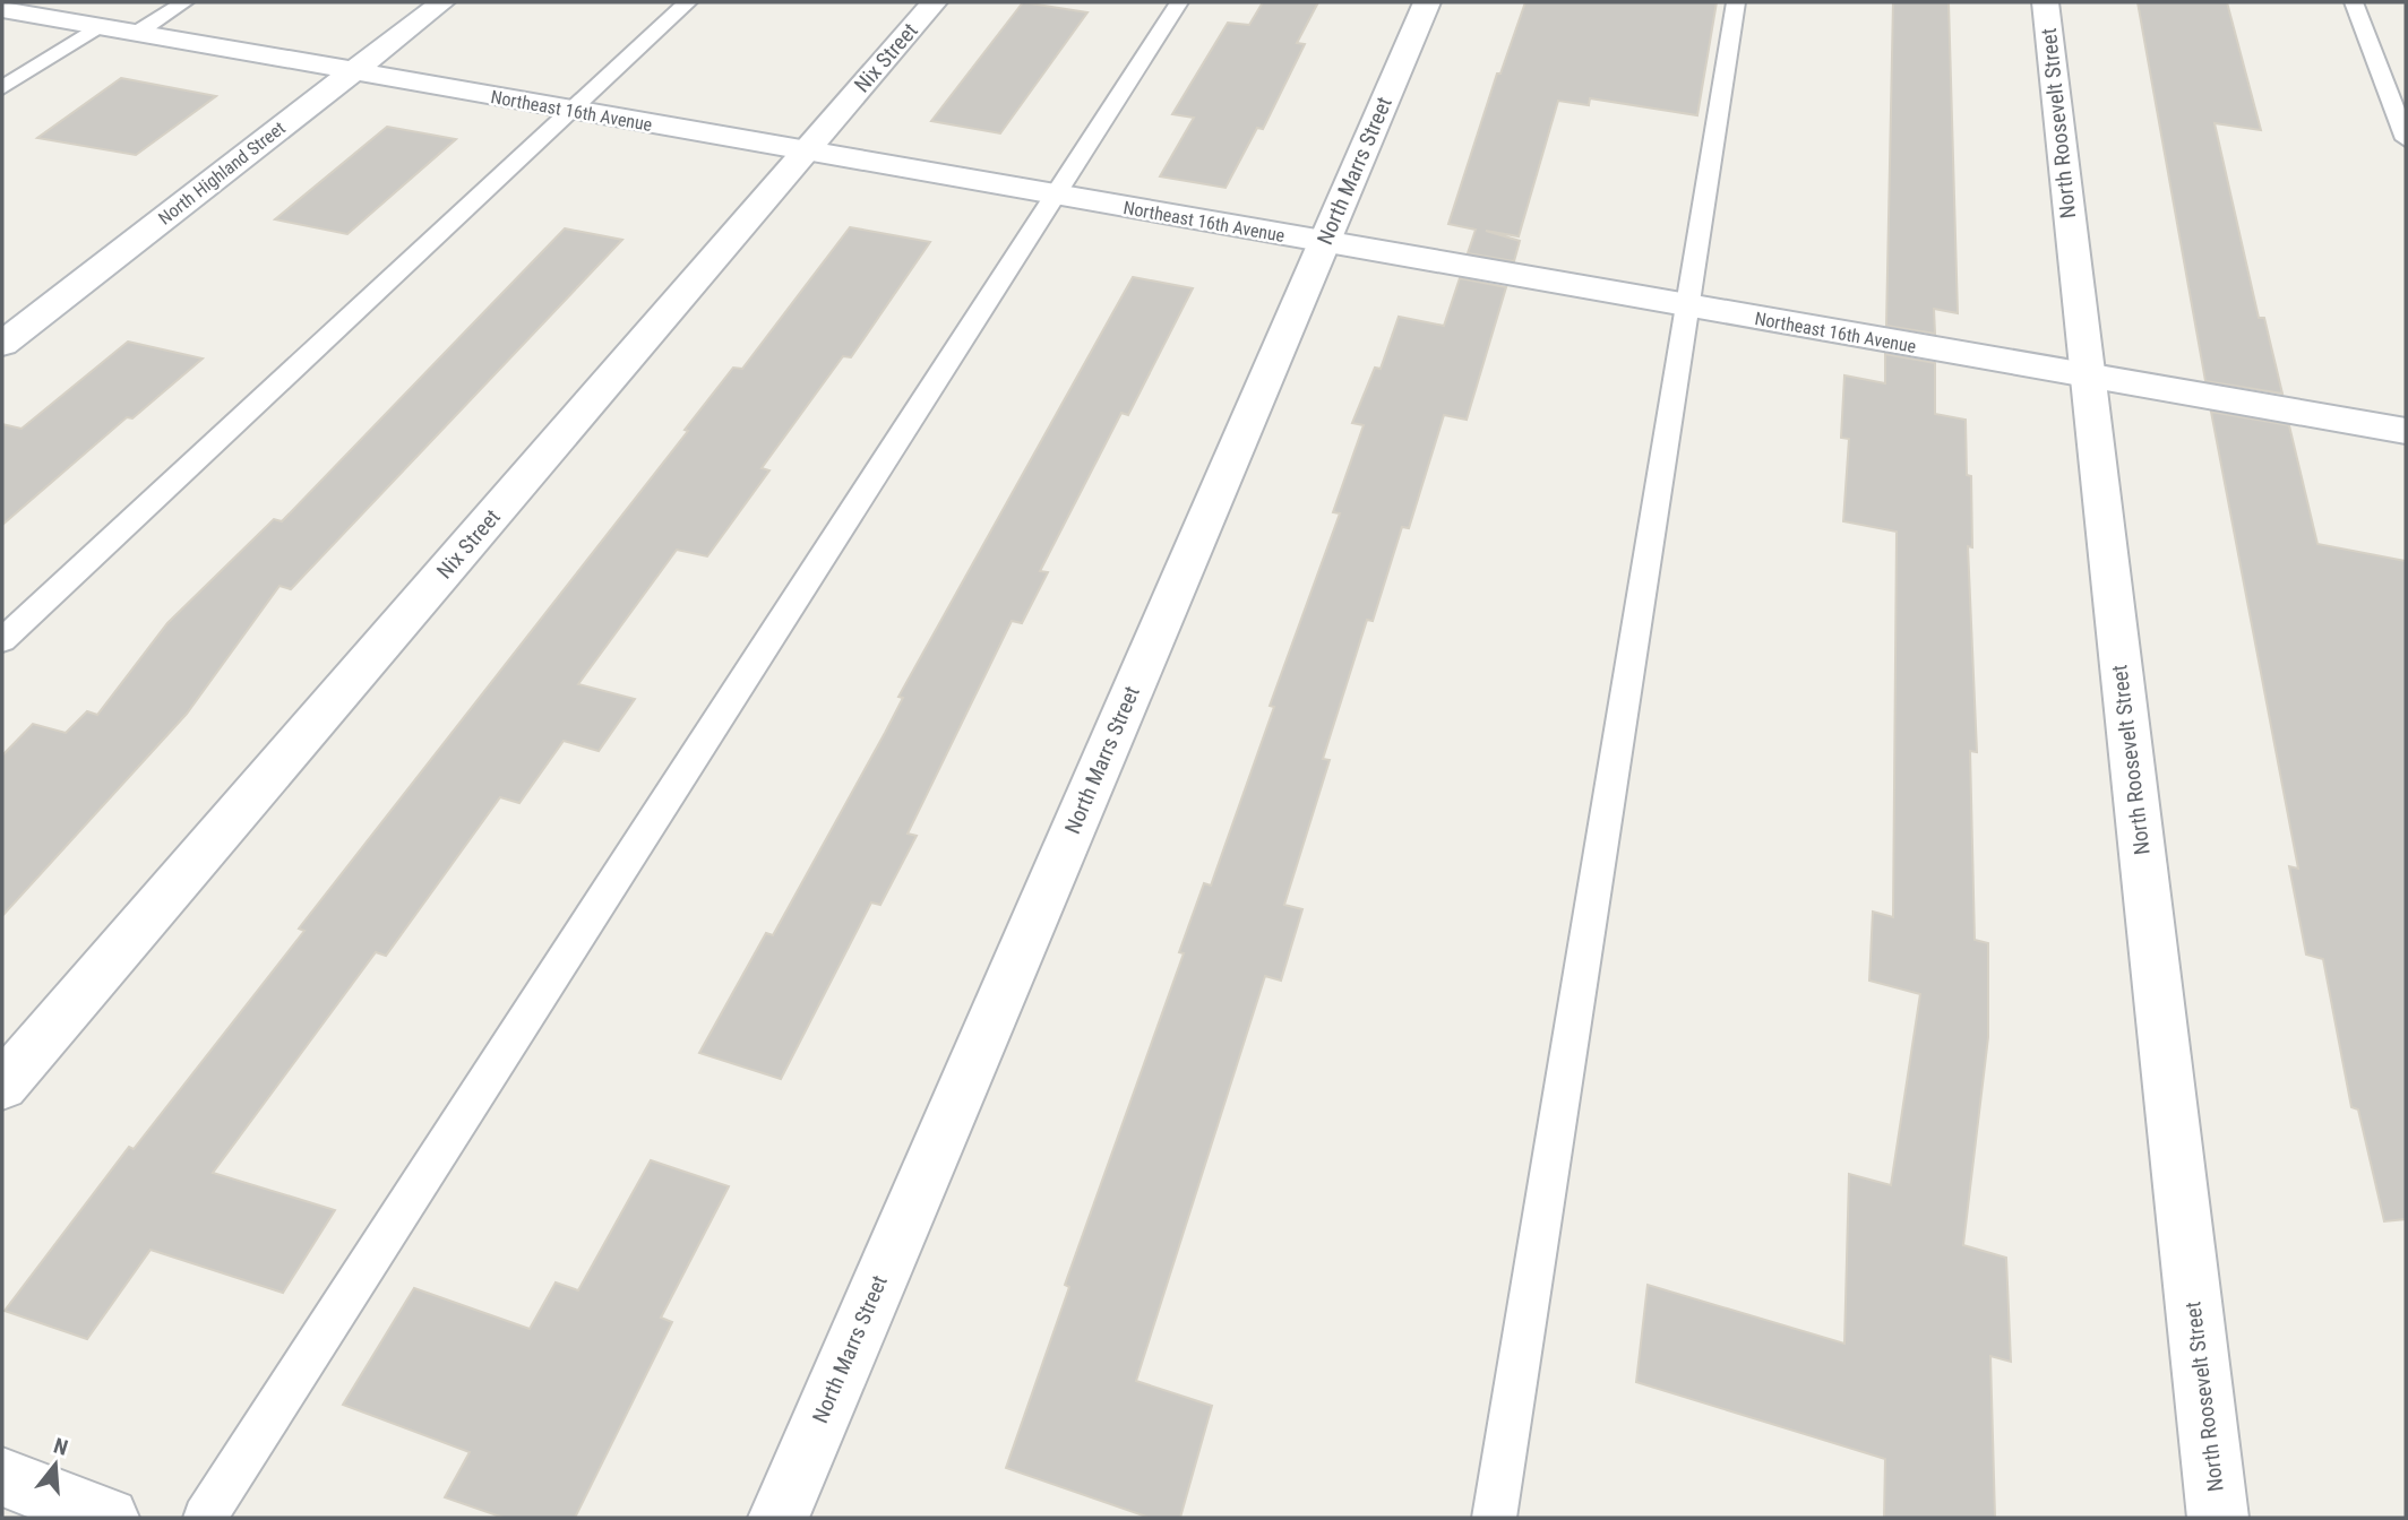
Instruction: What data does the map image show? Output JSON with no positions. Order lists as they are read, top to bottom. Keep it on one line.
{"streets":{"street":["Nix Street","Northeast 16th Avenue","North Roosevelt Street","North Marrs Street","North Highland Street"]},"crossings":[["Nix Street","Northeast 16th Avenue"],["Northeast 16th Avenue","North Roosevelt Street"],["Northeast 16th Avenue","North Marrs Street"],["Northeast 16th Avenue","North Highland Street"]],"north":"top"}
